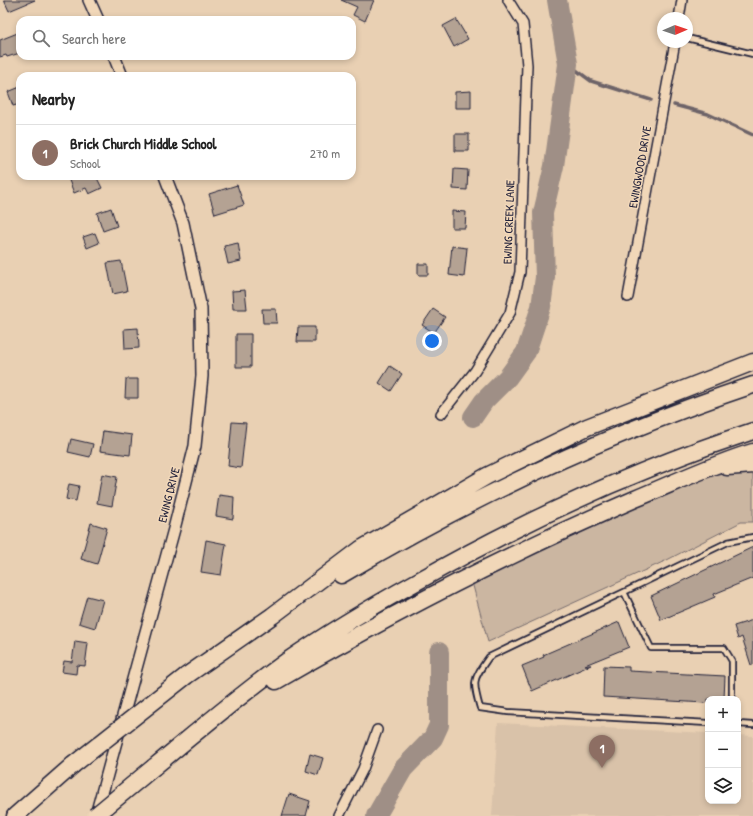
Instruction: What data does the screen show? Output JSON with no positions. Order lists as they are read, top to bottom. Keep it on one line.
{"streets":{"street":["EWINGWOOD DRIVE","EWING CREEK LANE","EWING DRIVE"]},"north":"right","page":{"search":"Search here","heading":"Nearby","list":[{"mark":"1","name":"Brick Church Middle School","note":"School","value":"270 m"}],"map_buttons":["+","−"],"pins":"1"}}
